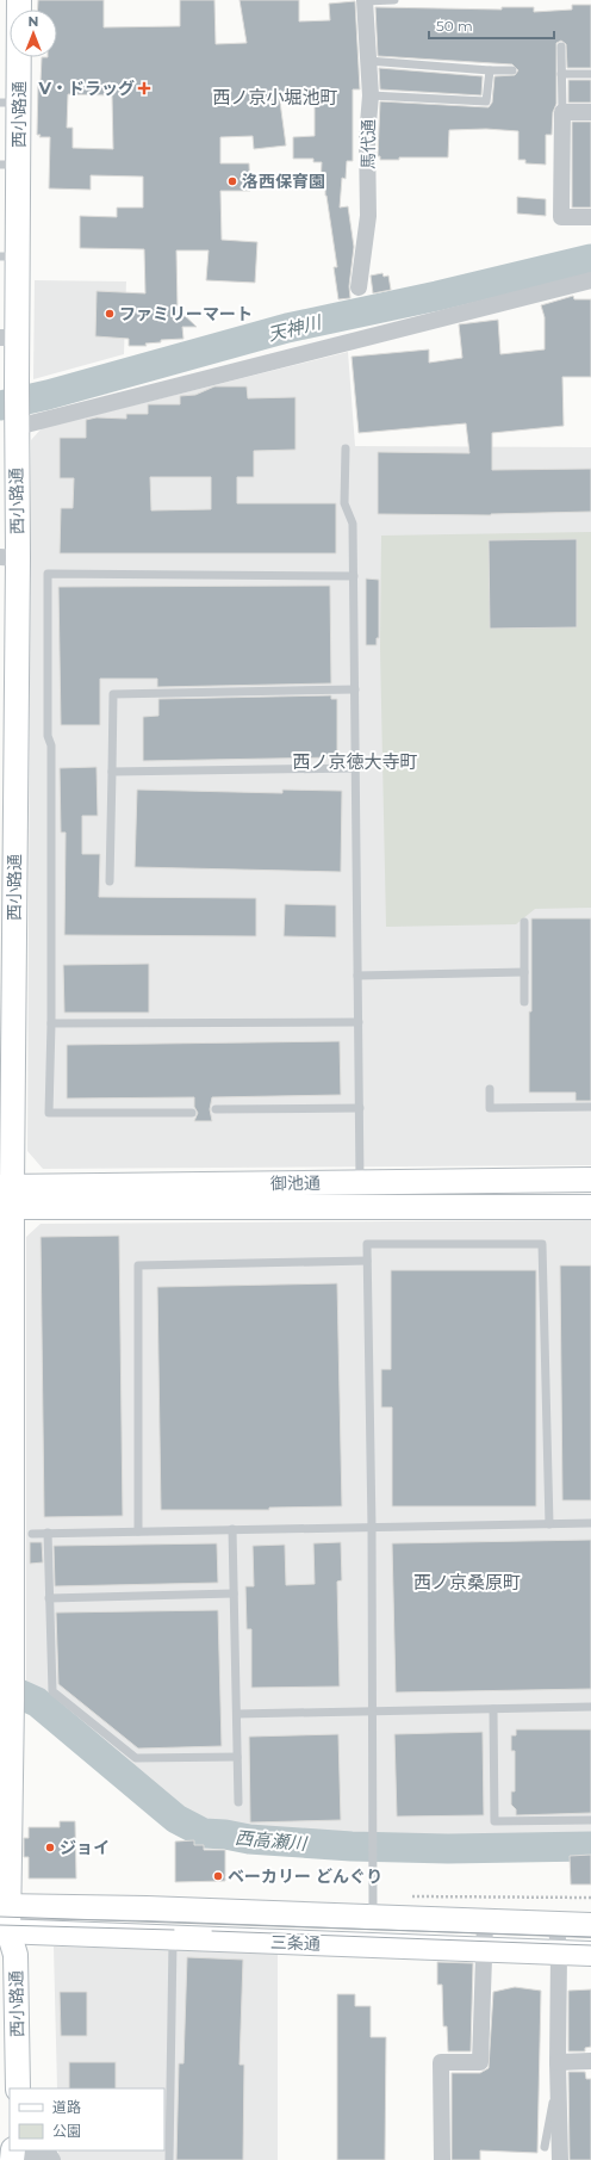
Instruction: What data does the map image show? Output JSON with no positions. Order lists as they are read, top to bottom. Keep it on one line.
{"streets":{"street":["西小路通","馬代通","御池通","三条通"]},"crossings":[["西小路通","御池通"],["西小路通","三条通"]],"districts":["西ノ京小堀池町","西ノ京徳大寺町","西ノ京桑原町"],"water":["天神川","西高瀬川"],"places":{"health":["V・ドラッグ"],"other":["洛西保育園","ファミリーマート","ジョイ","ベーカリー どんぐり"]},"legend":["道路","公園"],"scale_bar":"50 m","north":"top"}
